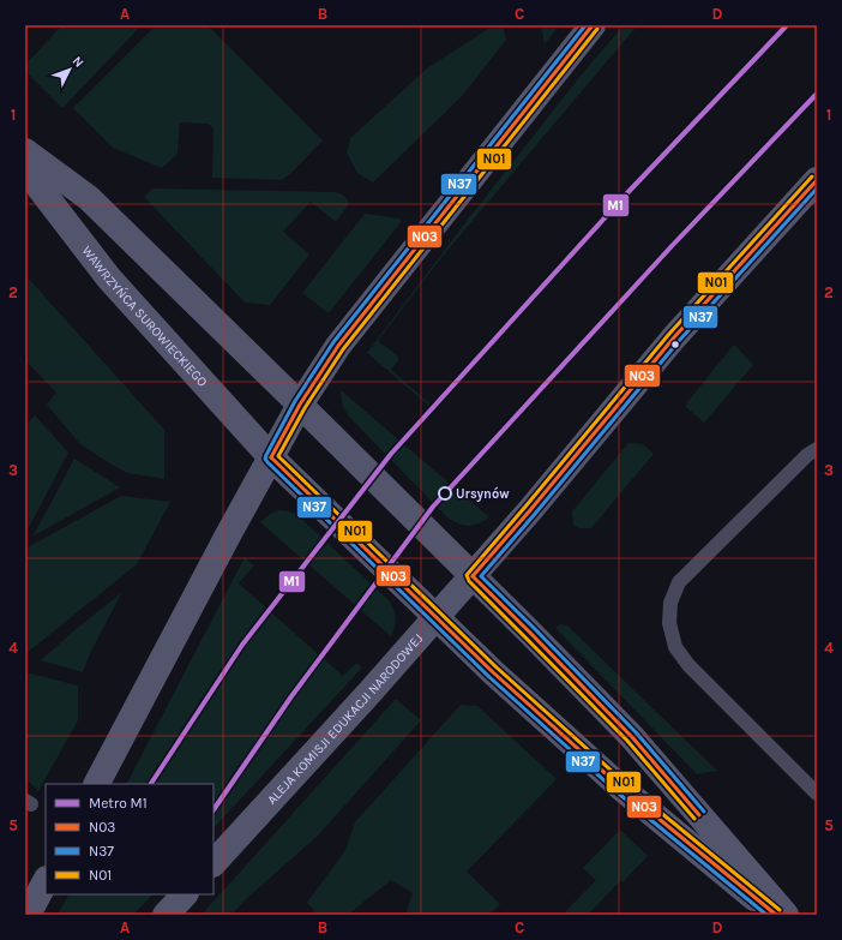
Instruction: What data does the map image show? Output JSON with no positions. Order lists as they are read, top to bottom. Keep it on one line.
{"streets":{"street":["WAWRZYŃCA SUROWIECKIEGO","ALEJA KOMISJI EDUKACJI NARODOWEJ"]},"crossings":[["WAWRZYŃCA SUROWIECKIEGO","ALEJA KOMISJI EDUKACJI NARODOWEJ"]],"places":["Ursynów"],"lines":["metro line M1","transit line N03","transit line N37","transit line N01"],"legend":["Metro M1","N03","N37","N01"],"north":"top right","grid":{"columns":["A","B","C","D"],"rows":["1","2","3","4","5"]}}
